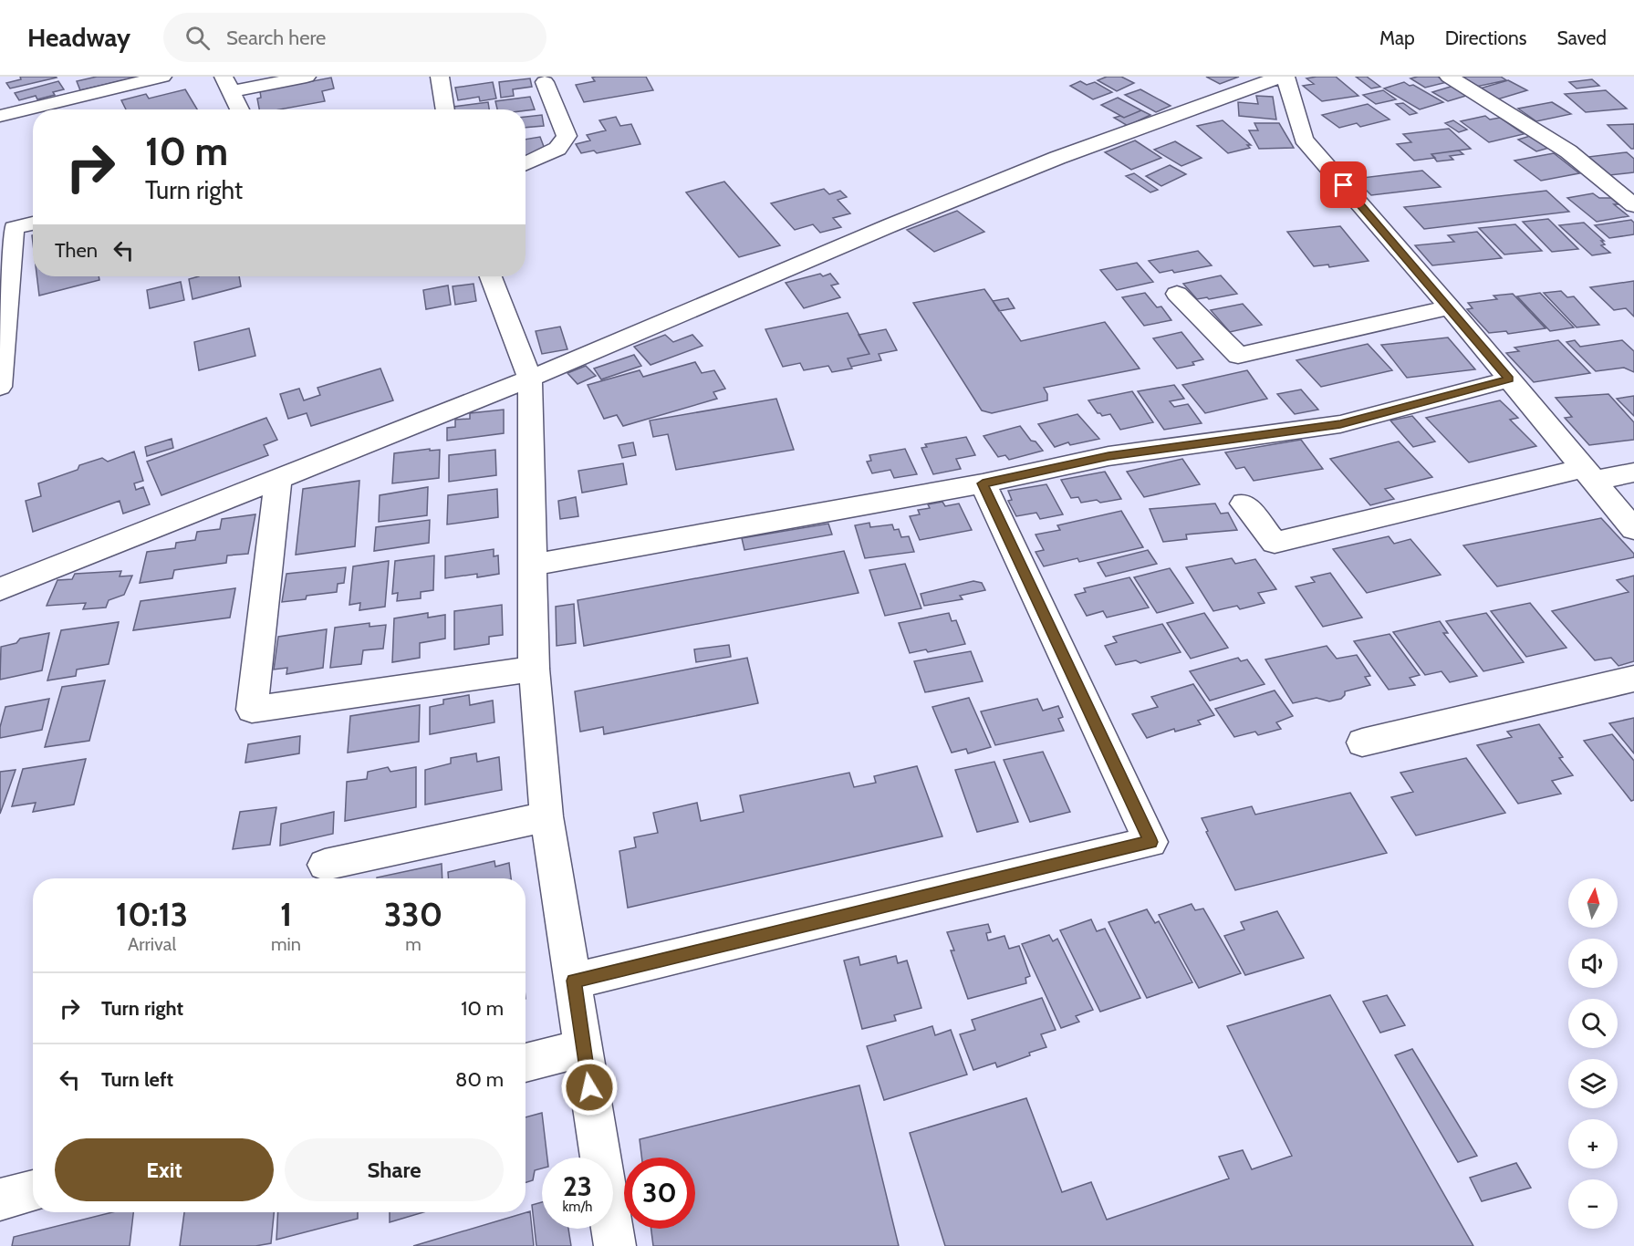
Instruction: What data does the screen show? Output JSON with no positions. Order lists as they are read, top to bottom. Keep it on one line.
{"north":"top","page":{"header":"Headway","search":"Search here","nav":["Map","Directions","Saved"],"turn":["10 m","Turn right"],"then":"Then","map_buttons":["+","−"],"eta":["10:13","Arrival","1","min","330","m"],"list":[{"name":"Turn right","value":"10 m"},{"name":"Turn left","value":"80 m"}],"buttons":["Exit","Share"],"speed":"23 km/h","limit":"30"}}
